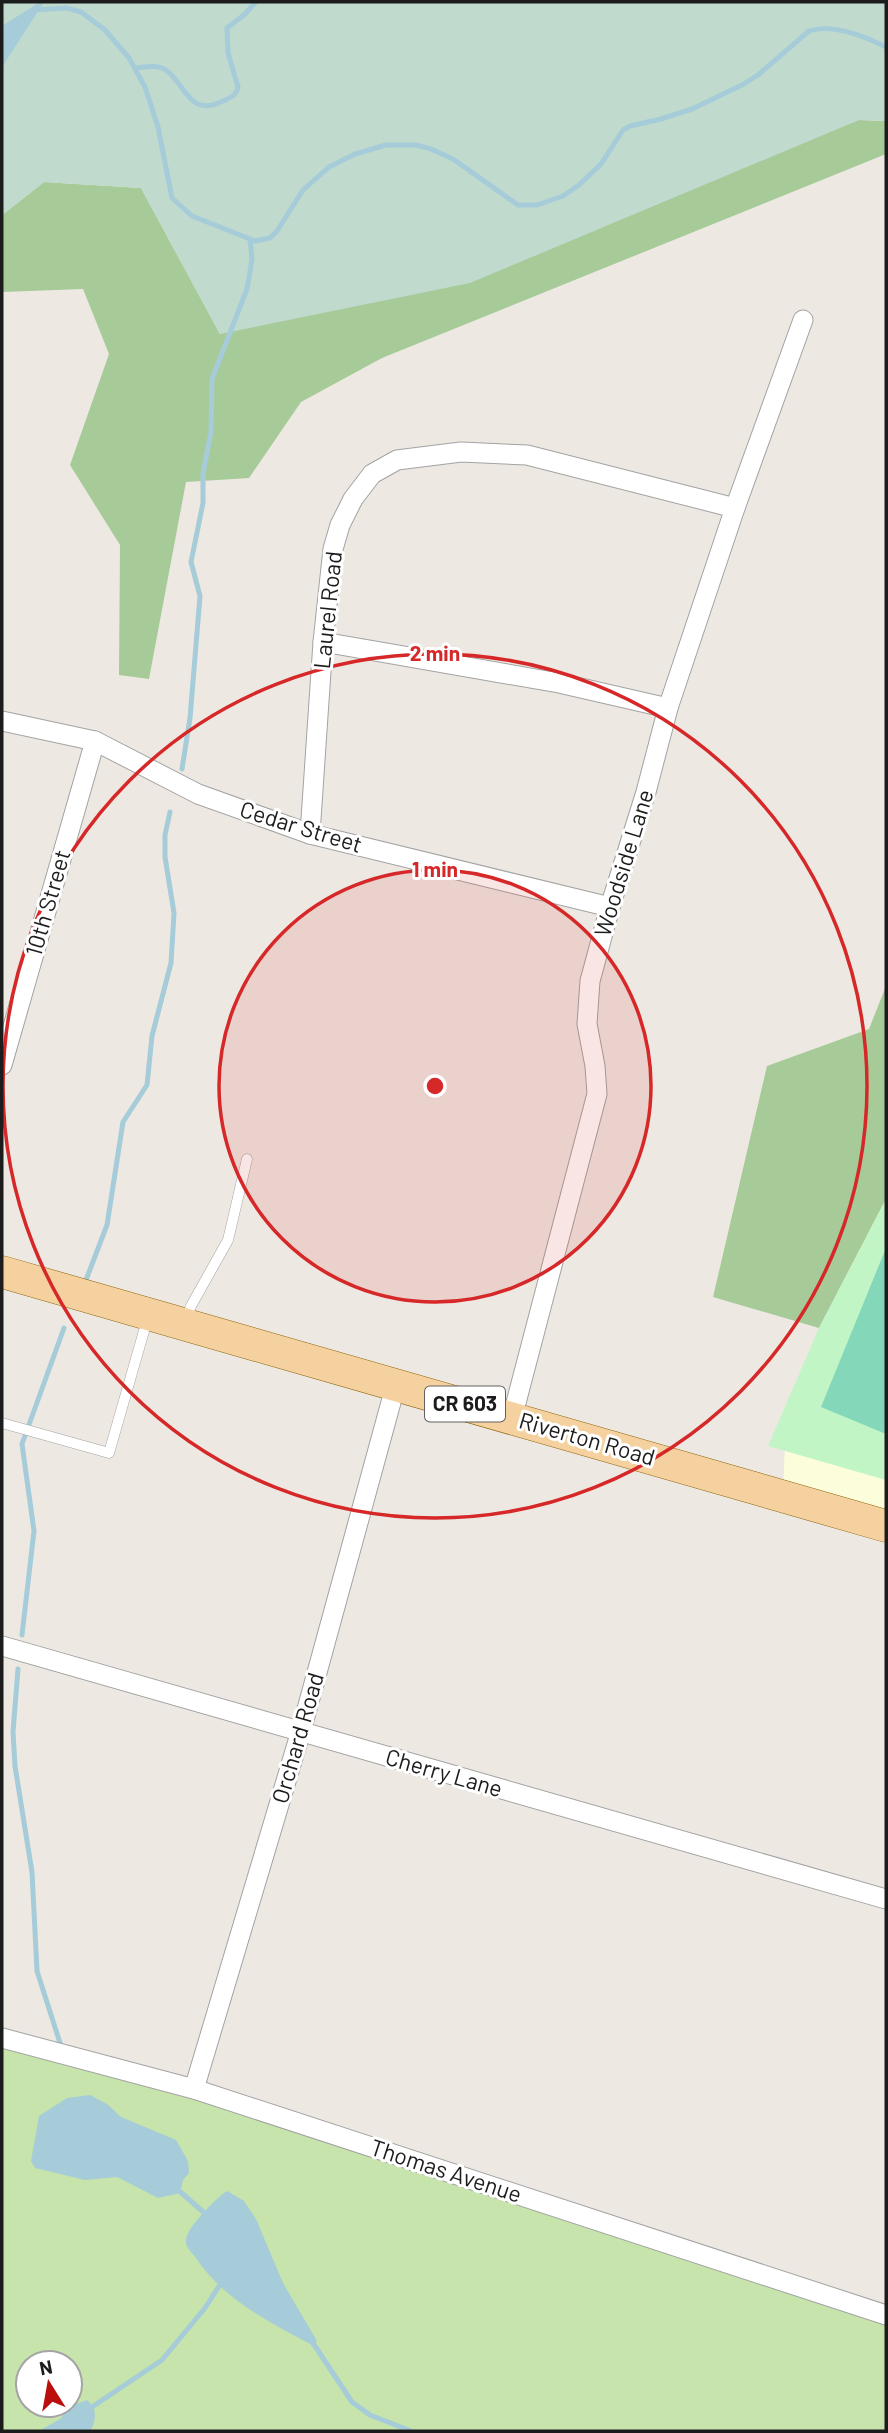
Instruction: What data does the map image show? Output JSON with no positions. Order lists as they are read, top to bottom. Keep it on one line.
{"streets":{"main road":["CR 603","Riverton Road"],"street":["Laurel Road","Cedar Street","Woodside Lane","10th Street","Orchard Road","Cherry Lane","Thomas Avenue"]},"crossings":[["Laurel Road","Cedar Street"],["Laurel Road","Woodside Lane"],["Cedar Street","Woodside Lane"],["Cedar Street","10th Street"],["Woodside Lane","Riverton Road"],["Riverton Road","Orchard Road"],["Orchard Road","Cherry Lane"],["Orchard Road","Thomas Avenue"]],"north":"top","rings":["2 min","1 min"]}
